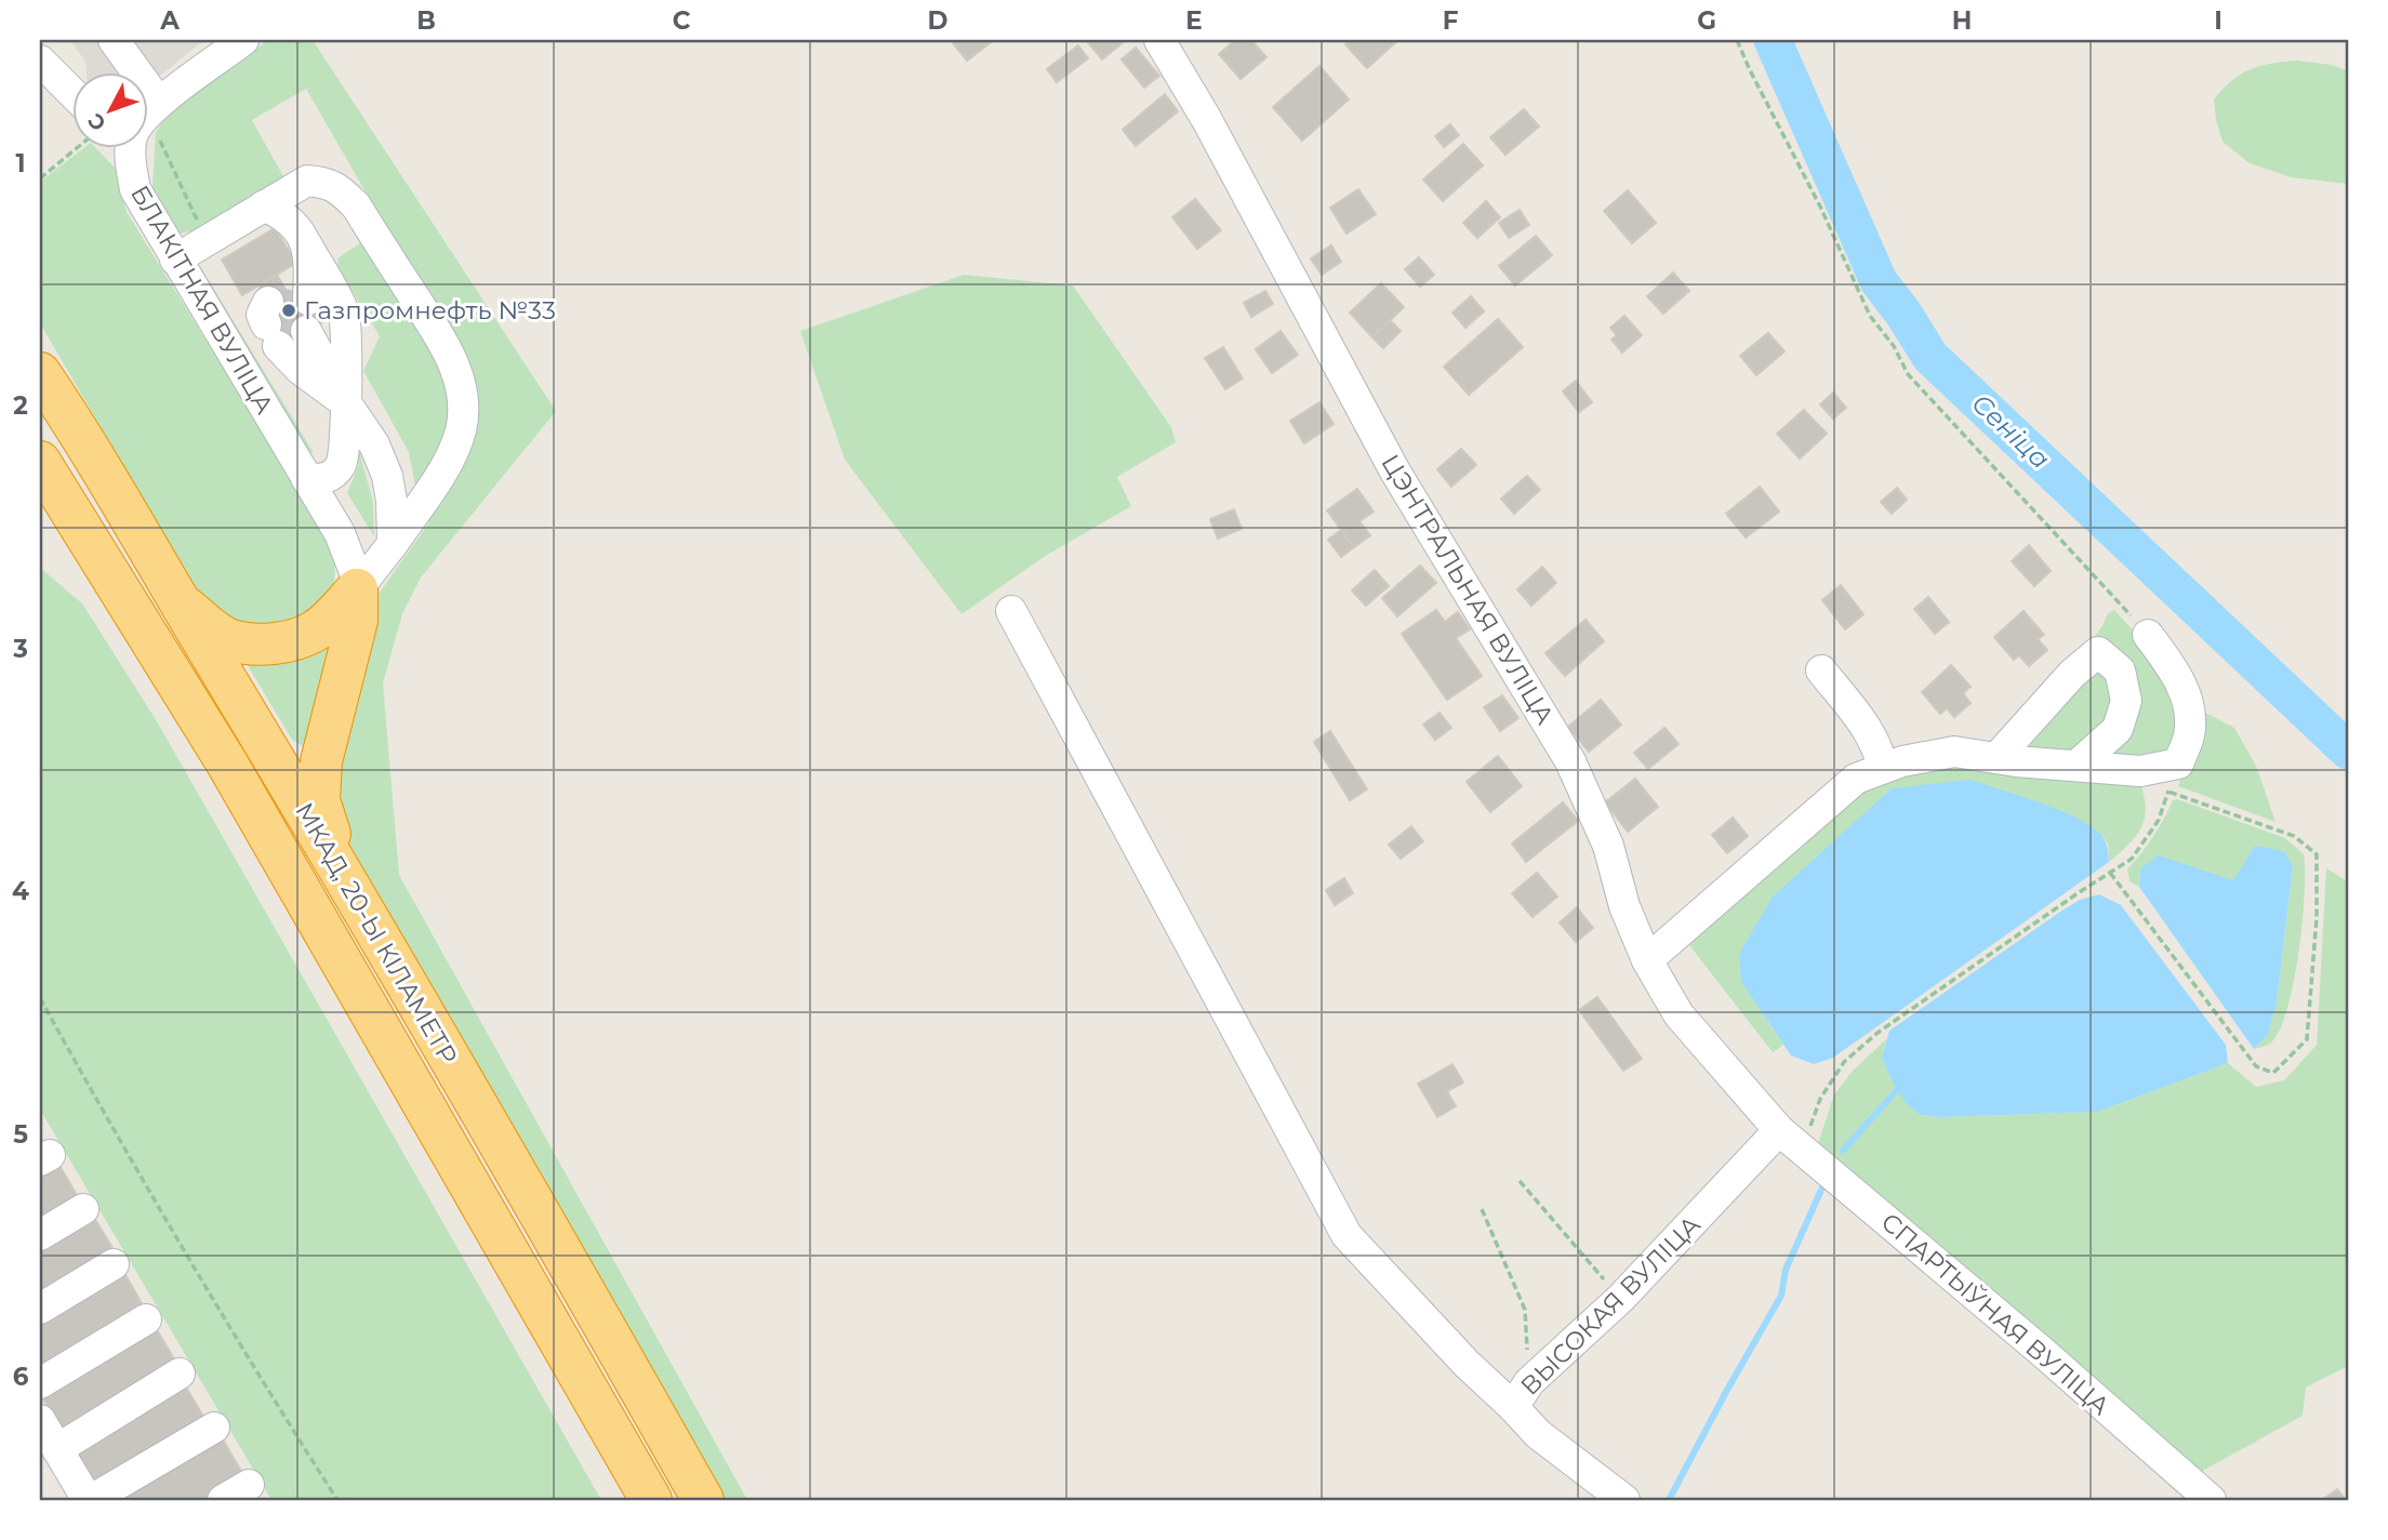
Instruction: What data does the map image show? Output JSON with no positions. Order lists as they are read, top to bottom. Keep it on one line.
{"streets":{"highway":["МКАД, 20-Ы КІЛАМЕТР"],"street":["БЛАКІТНАЯ ВУЛІЦА","ЦЭНТРАЛЬНАЯ ВУЛІЦА","ВЫСОКАЯ ВУЛІЦА","СПАРТЫЎНАЯ ВУЛІЦА"]},"crossings":[["ЦЭНТРАЛЬНАЯ ВУЛІЦА","ВЫСОКАЯ ВУЛІЦА"],["ЦЭНТРАЛЬНАЯ ВУЛІЦА","СПАРТЫЎНАЯ ВУЛІЦА"],["ВЫСОКАЯ ВУЛІЦА","СПАРТЫЎНАЯ ВУЛІЦА"]],"water":["Сеніца"],"places":["Газпромнефть №33"],"north":"bottom left","grid":{"columns":["A","B","C","D","E","F","G","H","I"],"rows":["1","2","3","4","5","6"]}}
